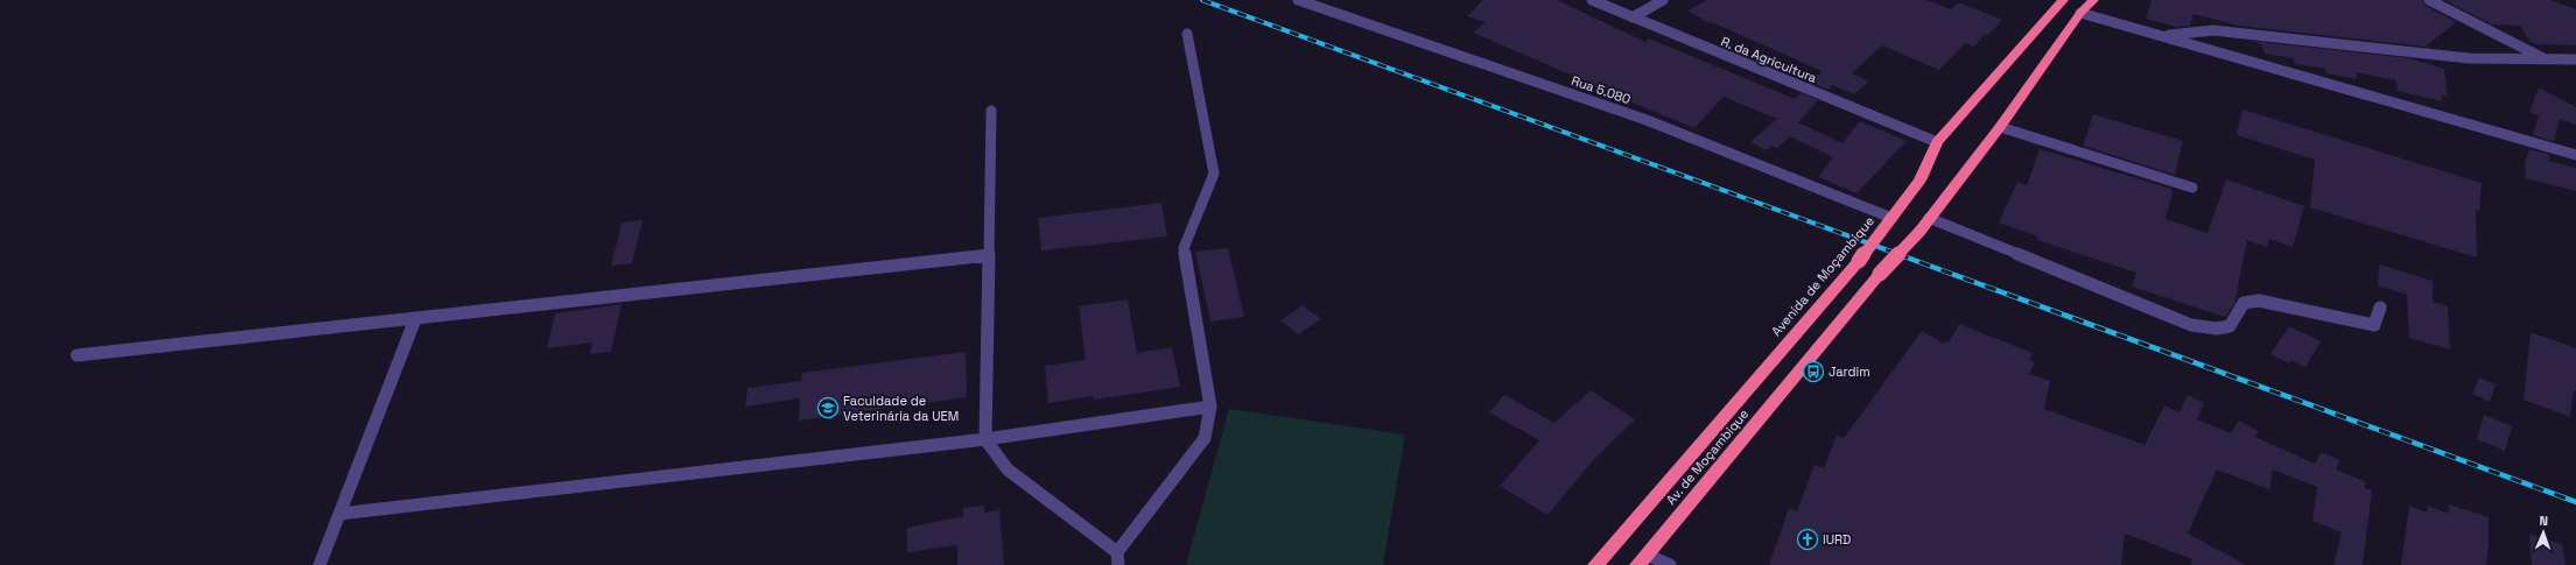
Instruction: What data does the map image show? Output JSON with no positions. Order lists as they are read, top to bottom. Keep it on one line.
{"streets":{"highway":["Avenida de Moçambique","Av. de Moçambique"],"street":["R. da Agricultura","Rua 5.080"]},"crossings":[["R. da Agricultura","Avenida de Moçambique"],["Rua 5.080","Avenida de Moçambique"]],"places":{"bus stop":["Jardim"],"school or university":["Faculdade de Veterinária da UEM"],"church":["IURD"]},"north":"top"}
